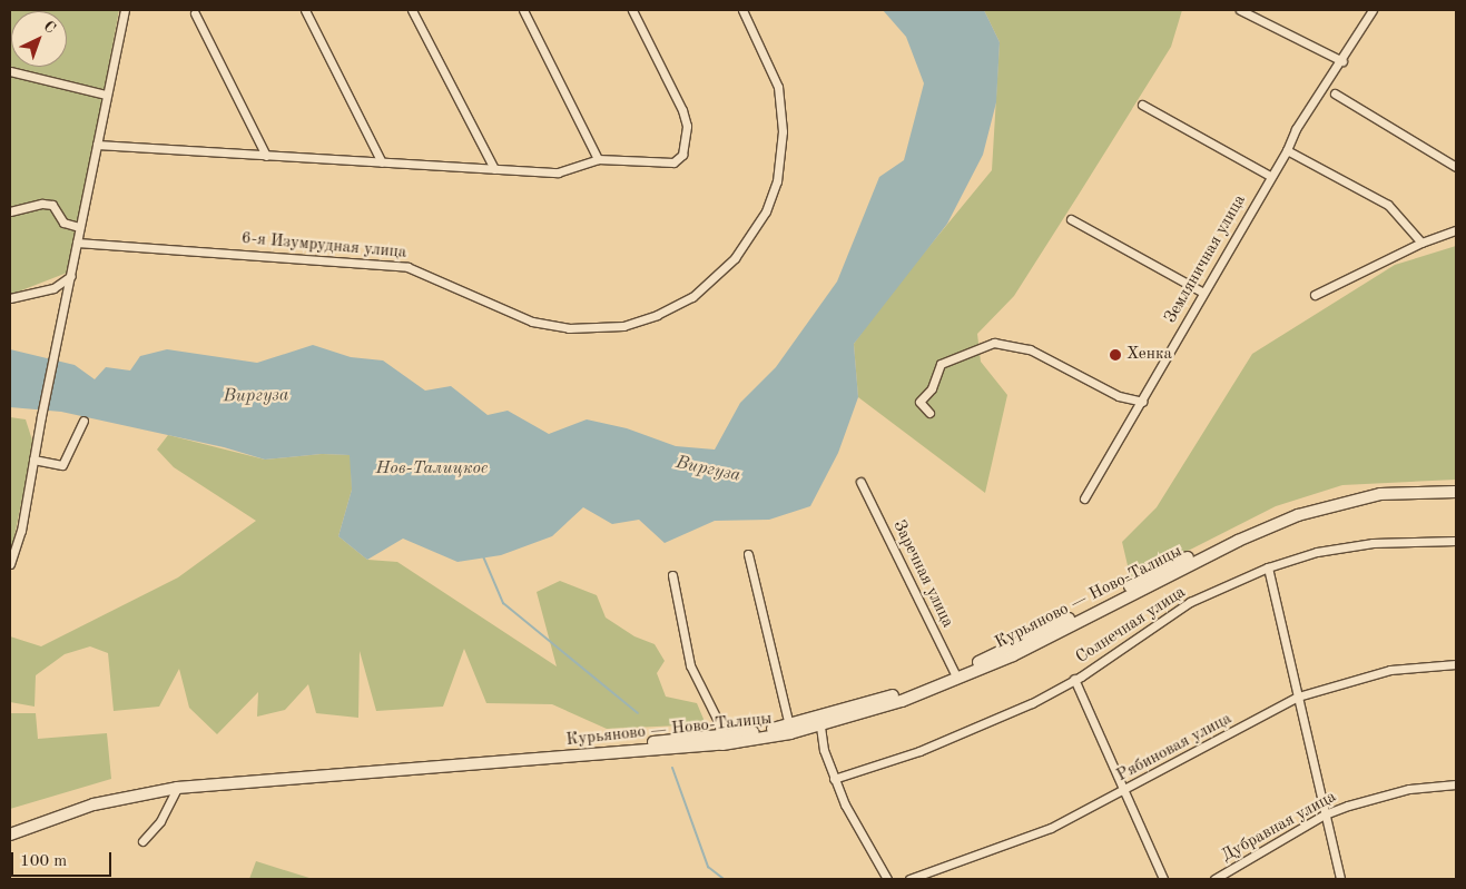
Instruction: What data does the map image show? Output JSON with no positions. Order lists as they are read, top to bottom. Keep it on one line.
{"streets":{"main road":["Курьяново — Ново-Талицы"],"street":["6-я Изумрудная улица","Земляничная улица","Заречная улица","Солнечная улица","Рябиновая улица","Дубравная улица"]},"crossings":[["Заречная улица","Курьяново — Ново-Талицы"]],"water":["Виргуза","Нов-Талицкое"],"places":["Хенка"],"scale_bar":"100 m","north":"top right"}
